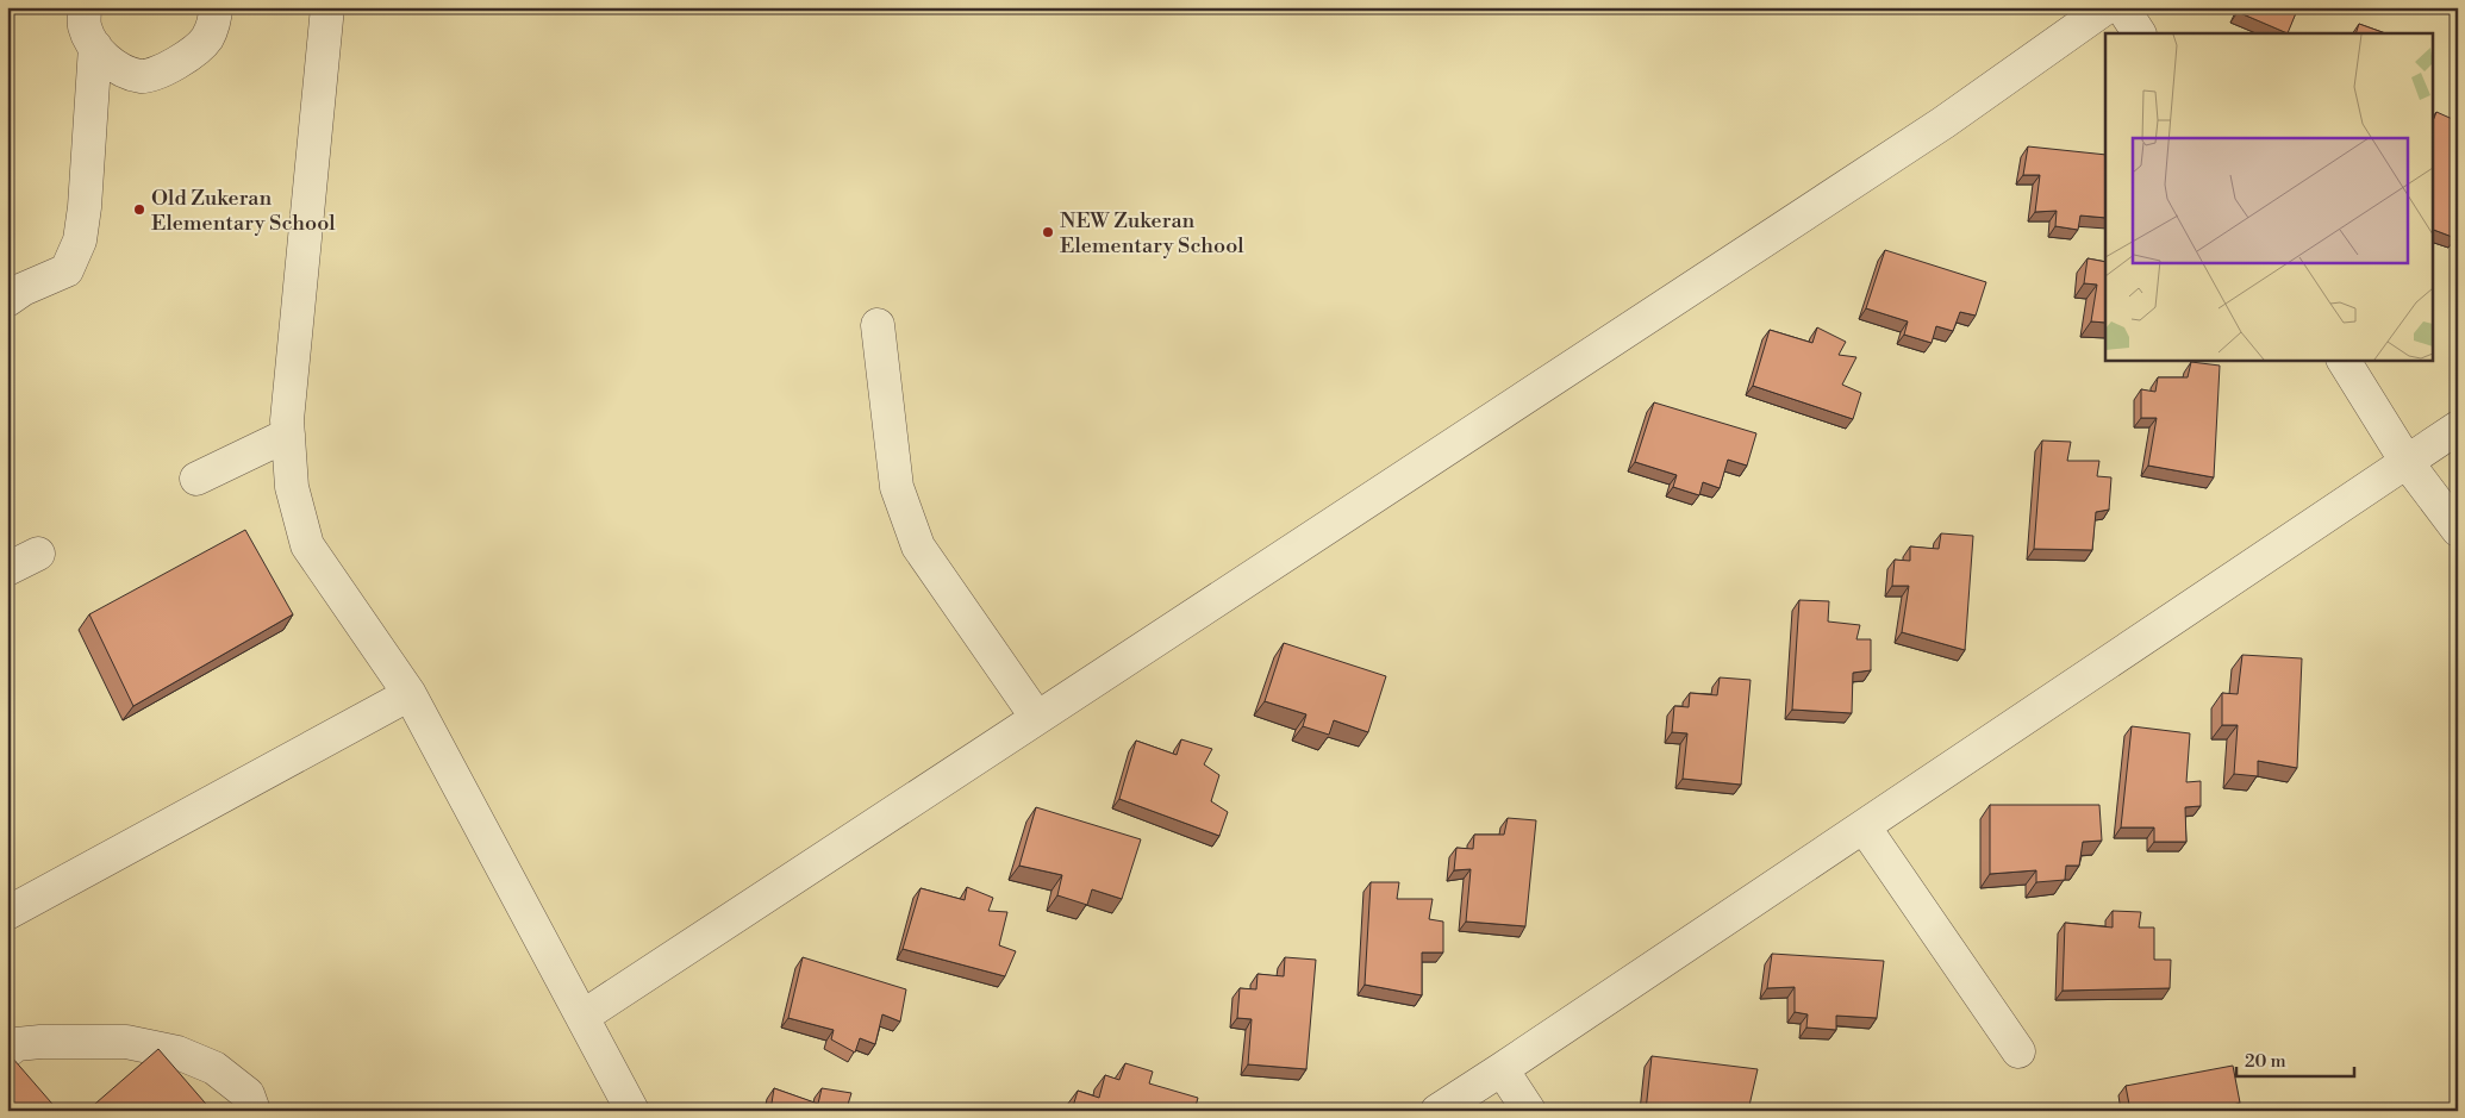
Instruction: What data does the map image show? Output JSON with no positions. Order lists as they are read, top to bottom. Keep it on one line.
{"places":["Old Zukeran Elementary School","NEW Zukeran Elementary School"],"scale_bar":"20 m"}
